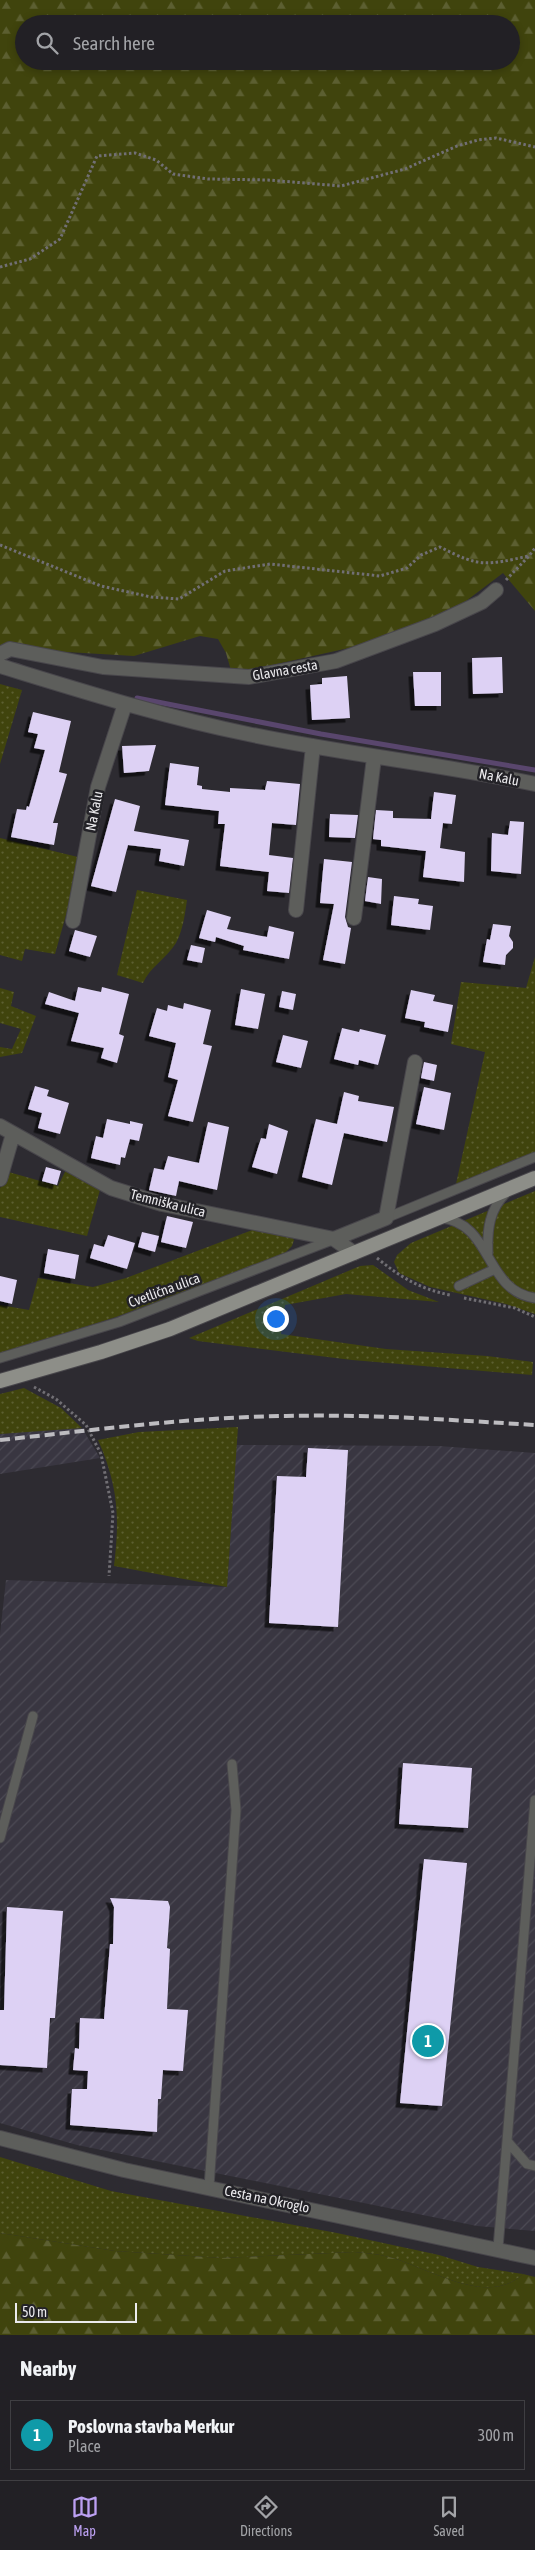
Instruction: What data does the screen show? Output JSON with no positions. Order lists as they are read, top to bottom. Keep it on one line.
{"streets":{"street":["Glavna cesta","Na Kalu","Temniška ulica","Cesta na Okroglo"],"lane":["Cvetlična ulica"]},"crossings":[["Temniška ulica","Cvetlična ulica"]],"scale_bar":"50 m","page":{"search":"Search here","pins":"1","scale":"50 m","heading":"Nearby","list":[{"mark":"1","name":"Poslovna stavba Merkur","note":"Place","value":"300 m"}],"nav":["Map","Directions","Saved"]}}
